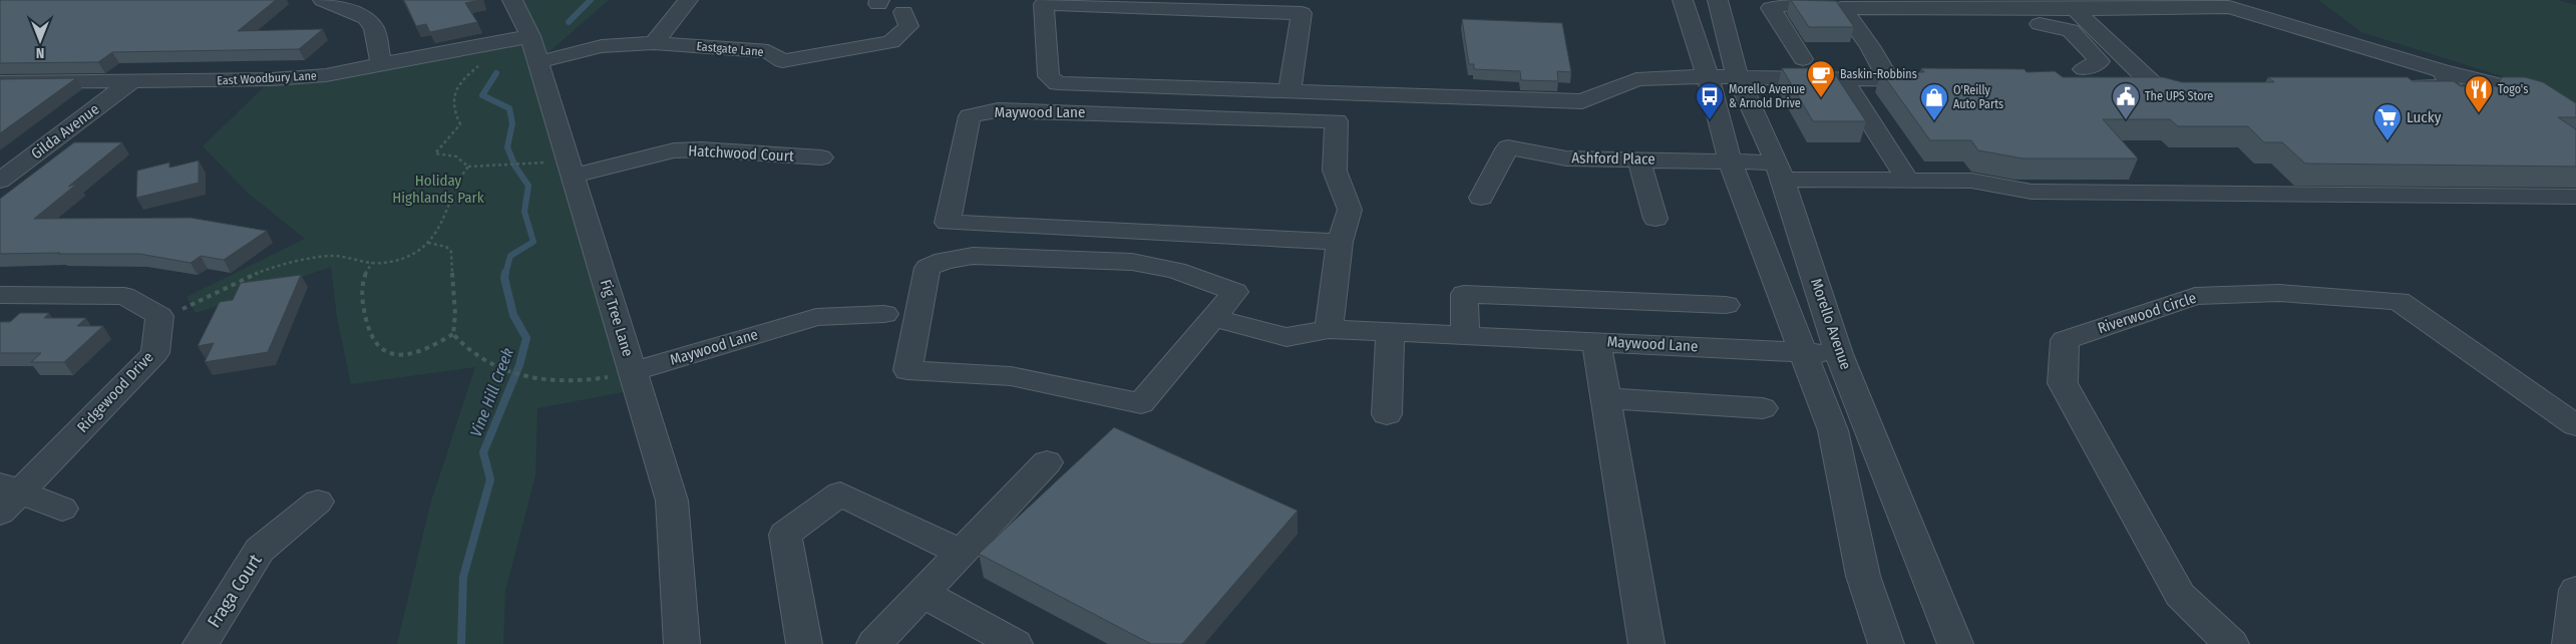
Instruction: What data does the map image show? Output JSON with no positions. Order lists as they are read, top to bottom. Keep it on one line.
{"streets":{"street":["Eastgate Lane","East Woodbury Lane","Maywood Lane","Gilda Avenue","Hatchwood Court","Ashford Place","Riverwood Circle","Fig Tree Lane","Morello Avenue","Ridgewood Drive","Fraga Court"]},"crossings":[["Eastgate Lane","Fig Tree Lane"],["East Woodbury Lane","Gilda Avenue"],["East Woodbury Lane","Fig Tree Lane"],["Maywood Lane","Fig Tree Lane"],["Maywood Lane","Morello Avenue"],["Hatchwood Court","Fig Tree Lane"],["Ashford Place","Morello Avenue"]],"water":["Vine Hill Creek"],"parks":["Holiday Highlands Park"],"places":{"cafe":["Baskin-Robbins"],"restaurant":["Togo's"],"bus stop":["Morello Avenue & Arnold Drive"],"public building":["The UPS Store"],"shop":["O'Reilly Auto Parts"],"supermarket":["Lucky"]},"north":"bottom"}
